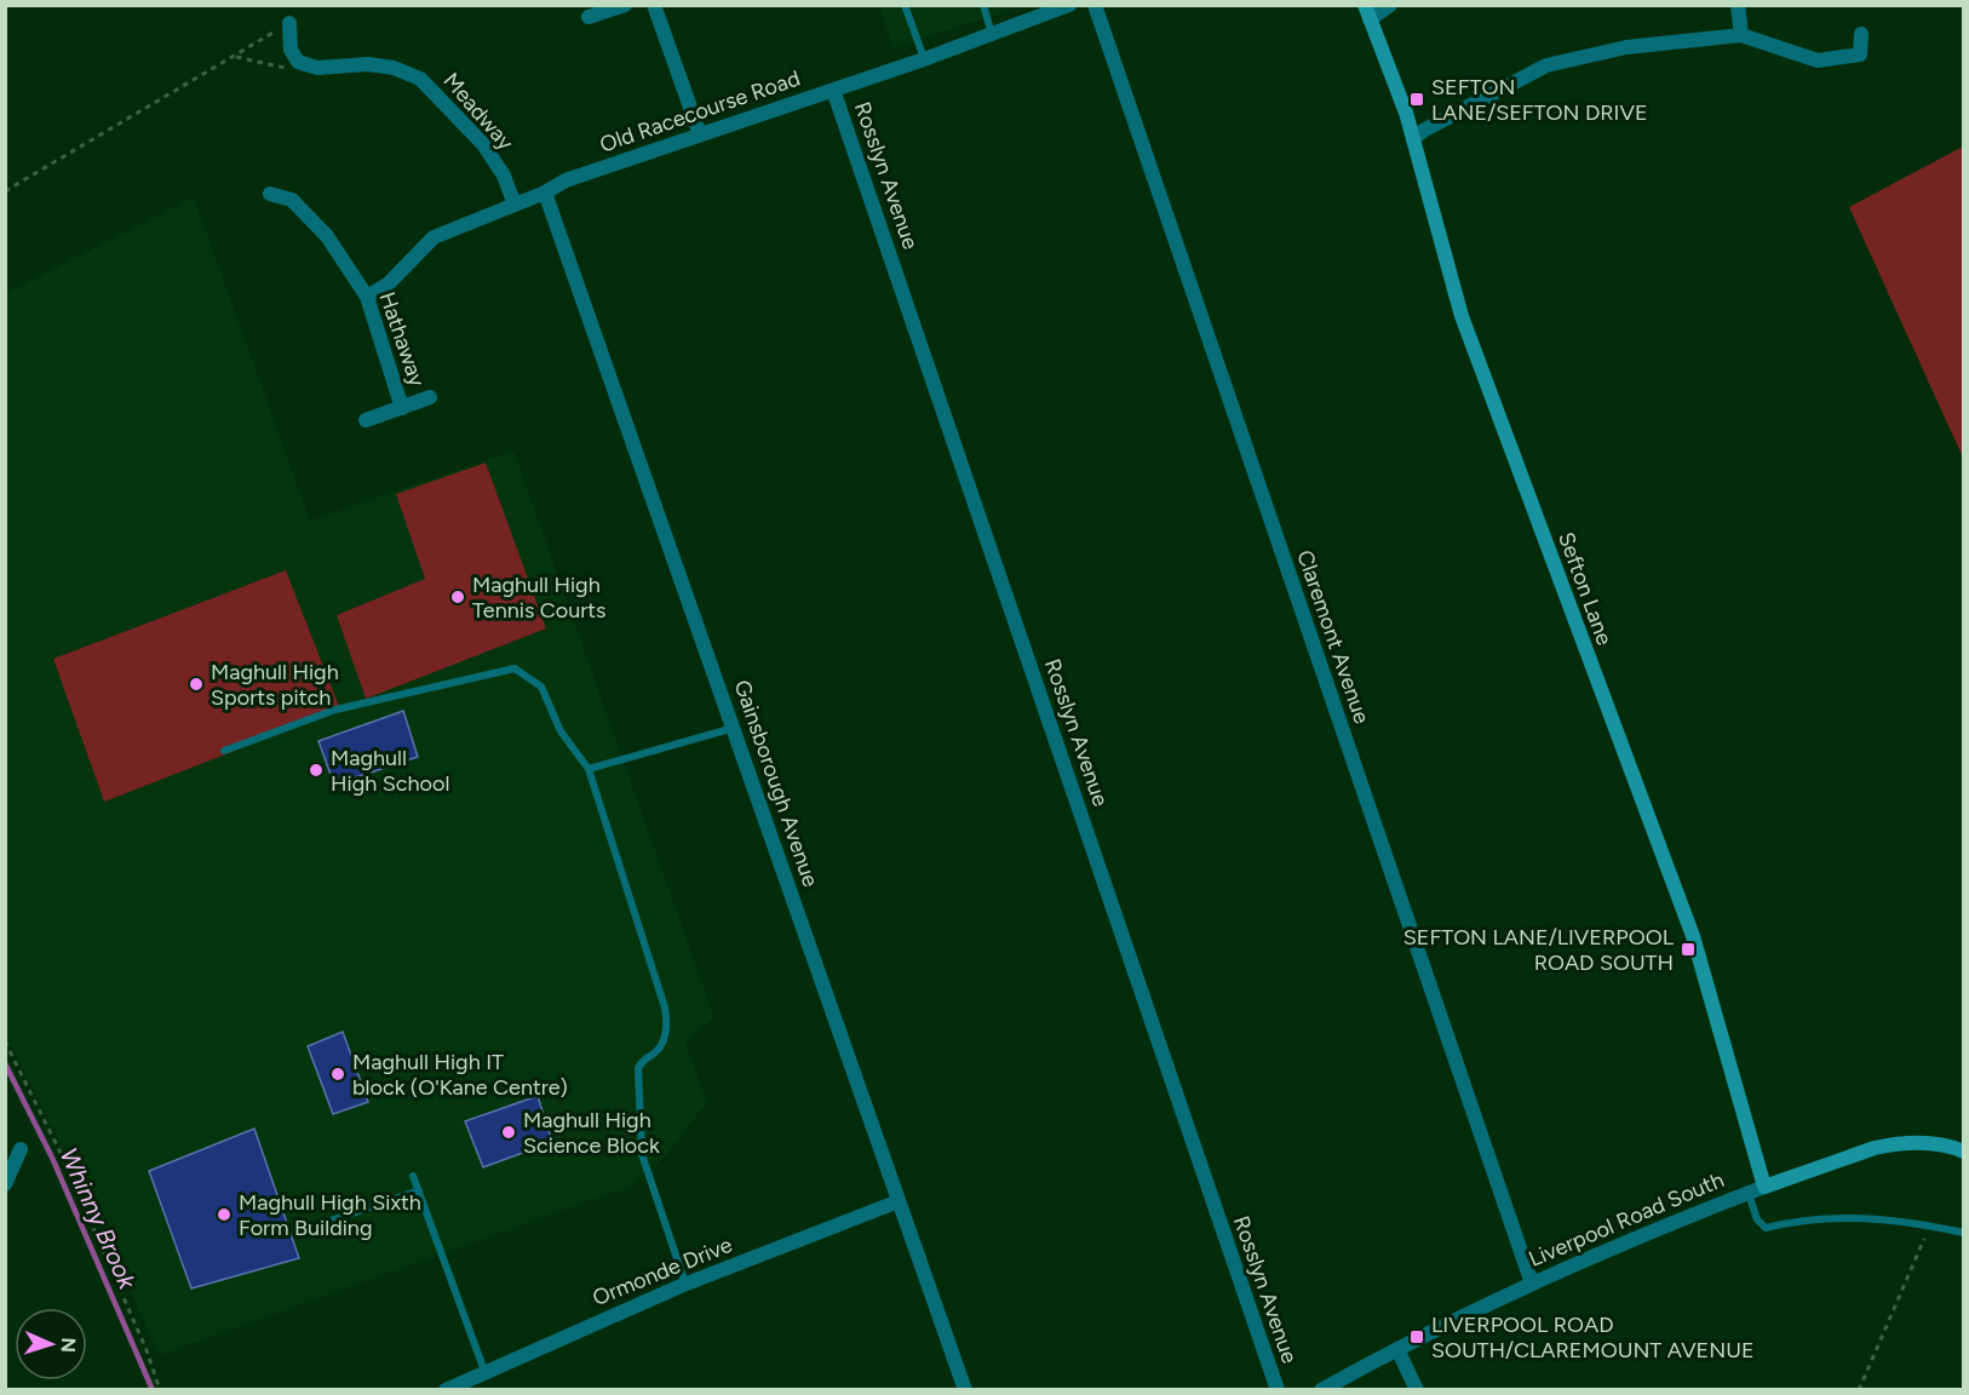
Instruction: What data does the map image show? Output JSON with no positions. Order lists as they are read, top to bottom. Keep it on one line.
{"streets":{"main road":["Sefton Lane","Liverpool Road South"],"street":["Meadway","Old Racecourse Road","Rosslyn Avenue","Hathaway","Claremont Avenue","Gainsborough Avenue","Ormonde Drive"]},"crossings":[["Meadway","Old Racecourse Road"],["Old Racecourse Road","Rosslyn Avenue"],["Old Racecourse Road","Hathaway"],["Old Racecourse Road","Gainsborough Avenue"],["Sefton Lane","Liverpool Road South"],["Claremont Avenue","Liverpool Road South"],["Gainsborough Avenue","Ormonde Drive"]],"water":["Whinny Brook"],"places":{"transit":["SEFTON LANE/SEFTON DRIVE","SEFTON LANE/LIVERPOOL ROAD SOUTH","LIVERPOOL ROAD SOUTH/CLAREMOUNT AVENUE"],"other":["Maghull High Tennis Courts","Maghull High Sports pitch","Maghull High School","Maghull High IT block (O'Kane Centre)","Maghull High Science Block","Maghull High Sixth Form Building"]},"north":"right"}
